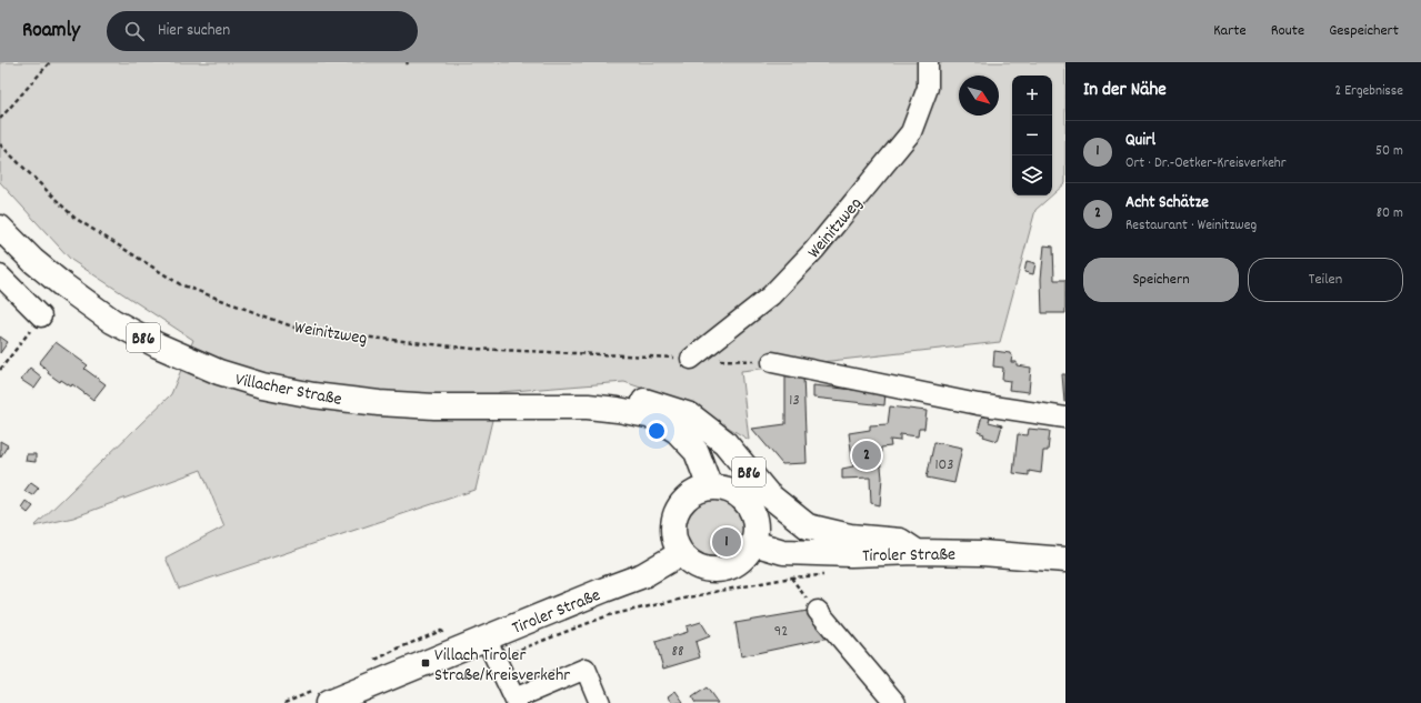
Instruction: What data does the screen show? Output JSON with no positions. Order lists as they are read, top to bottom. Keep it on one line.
{"streets":{"main road":["B86","Villacher Straße","Tiroler Straße"],"street":["Weinitzweg"]},"crossings":[["B86","Villacher Straße"],["B86","Tiroler Straße"]],"places":{"transit":["Villach Tiroler Straße/Kreisverkehr"]},"house_numbers":["13","103","92","88"],"north":"bottom right","page":{"header":"Roamly","search":"Hier suchen","nav":["Karte","Route","Gespeichert"],"heading":["In der Nähe","2 Ergebnisse"],"map_buttons":["+","−"],"list":[{"mark":"1","name":"Quirl","note":"Ort · Dr.-Oetker-Kreisverkehr","value":"50 m"},{"mark":"2","name":"Acht Schätze","note":"Restaurant · Weinitzweg","value":"80 m"}],"buttons":["Speichern","Teilen"],"pins":["2","1"]}}
